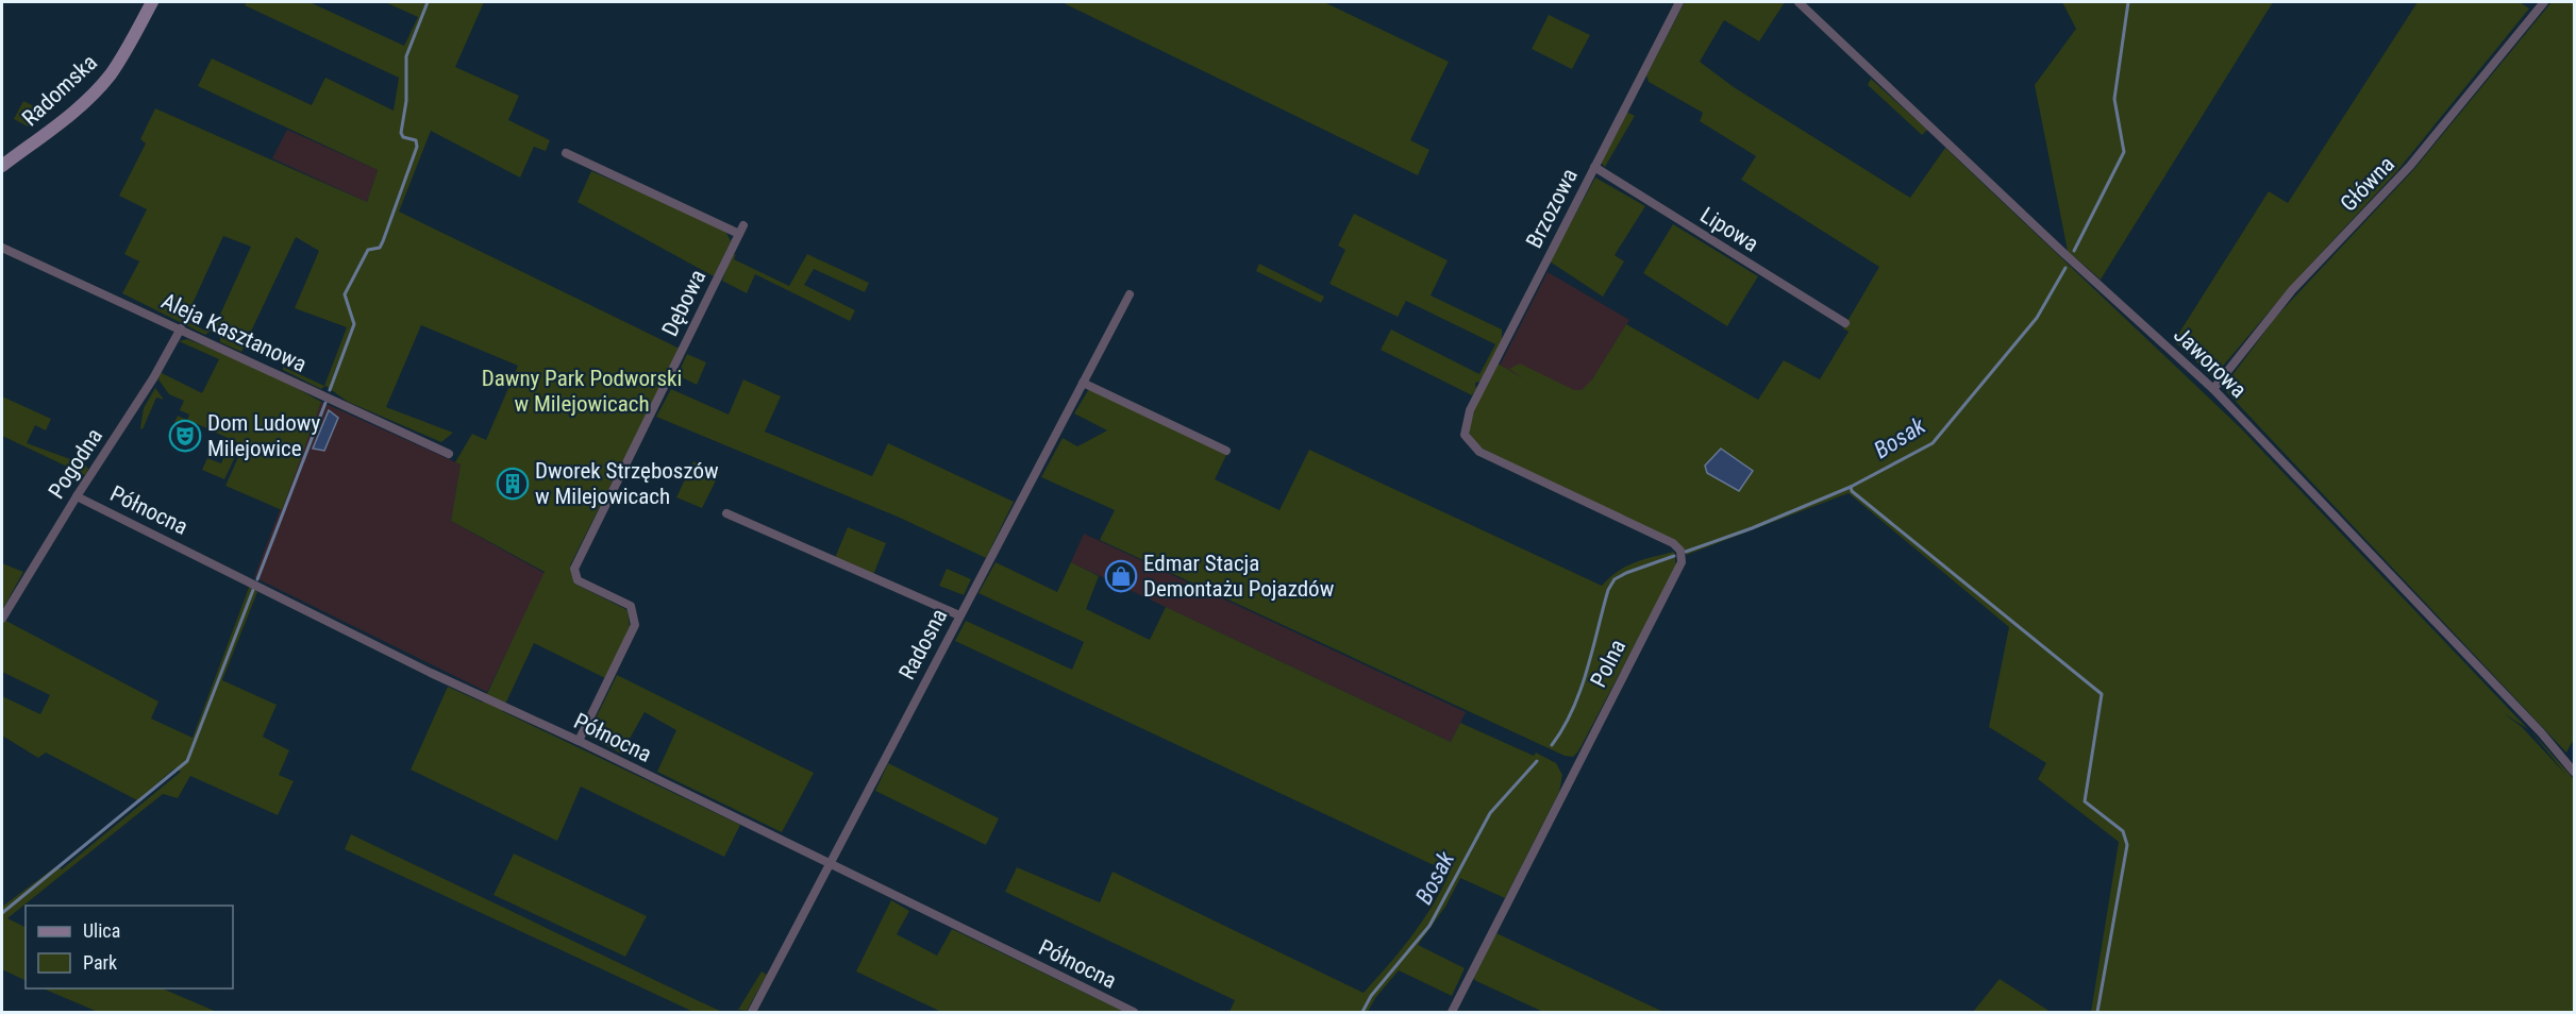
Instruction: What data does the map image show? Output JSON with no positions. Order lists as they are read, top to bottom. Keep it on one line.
{"streets":{"main road":["Radomska"],"street":["Główna","Brzozowa","Lipowa","Dębowa","Aleja Kasztanowa","Jaworowa","Pogodna","Północna","Radosna","Polna"]},"crossings":[["Główna","Jaworowa"],["Brzozowa","Lipowa"],["Brzozowa","Polna"],["Dębowa","Północna"],["Aleja Kasztanowa","Pogodna"],["Pogodna","Północna"],["Północna","Radosna"]],"water":["Bosak"],"parks":["Dawny Park Podworski w Milejowicach"],"places":{"theatre":["Dom Ludowy Milejowice"],"building":["Dworek Strzęboszów w Milejowicach"],"shop":["Edmar Stacja Demontażu Pojazdów"]},"legend":["Ulica","Park"]}
